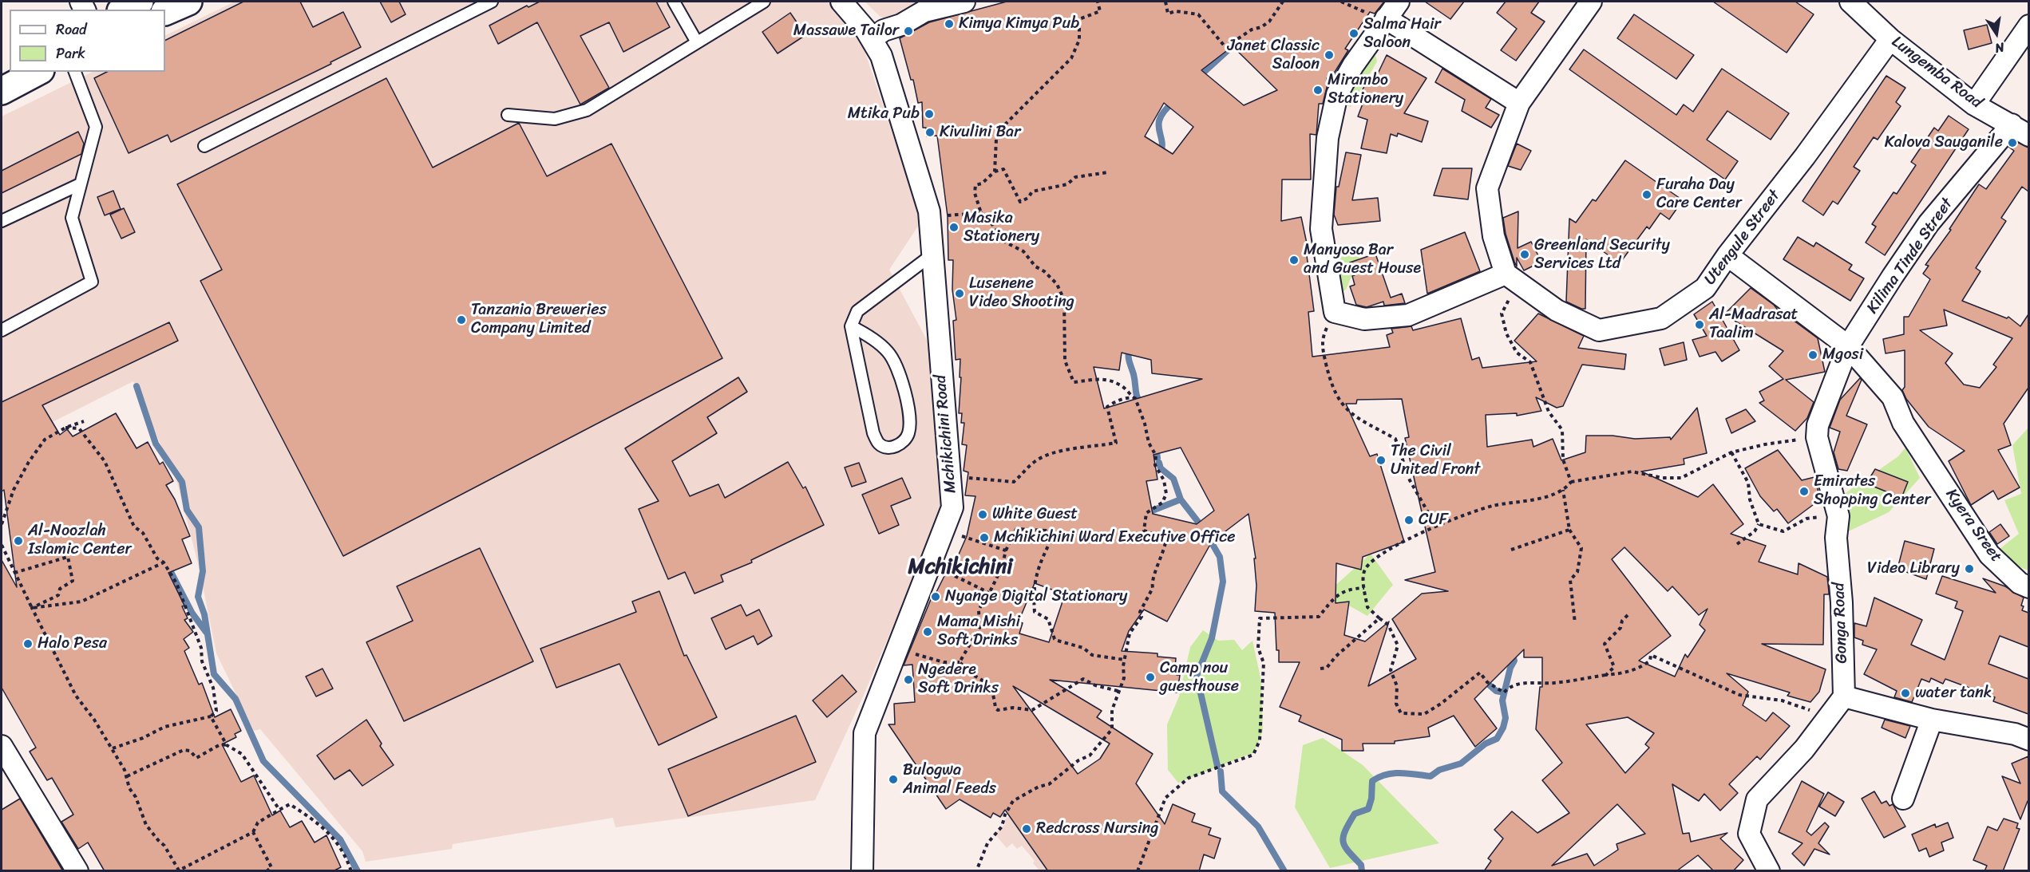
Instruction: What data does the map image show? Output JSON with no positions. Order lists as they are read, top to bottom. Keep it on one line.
{"streets":{"street":["Lungemba Road","Utengule Street","Kilima Tinde Street","Mchikichini Road","Kyera Sreet","Gonga Road"]},"crossings":[["Lungemba Road","Utengule Street"],["Lungemba Road","Kilima Tinde Street"],["Utengule Street","Kyera Sreet"],["Kilima Tinde Street","Kyera Sreet"],["Kilima Tinde Street","Gonga Road"],["Kyera Sreet","Gonga Road"]],"districts":["Mchikichini"],"places":["Kimya Kimya Pub","Massawe Tailor","Salma Hair Saloon","Janet Classic Saloon","Mirambo Stationery","Mtika Pub","Kivulini Bar","Kalova Sauganile","Furaha Day Care Center","Masika Stationery","Greenland Security Services Ltd","Manyosa Bar and Guest House","Lusenene Video Shooting","Tanzania Breweries Company Limited","Al-Madrasat Taalim","Mgosi","The Civil United Front","Emirates Shopping Center","White Guest","CUF","Mchikichini Ward Executive Office","Al-Noozlah Islamic Center","Video Library","Nyange Digital Stationary","Mama Mishi Soft Drinks","Halo Pesa","Camp nou guesthouse","Ngedere Soft Drinks","water tank","Bulogwa Animal Feeds","Redcross Nursing"],"legend":["Road","Park"],"north":"bottom"}
